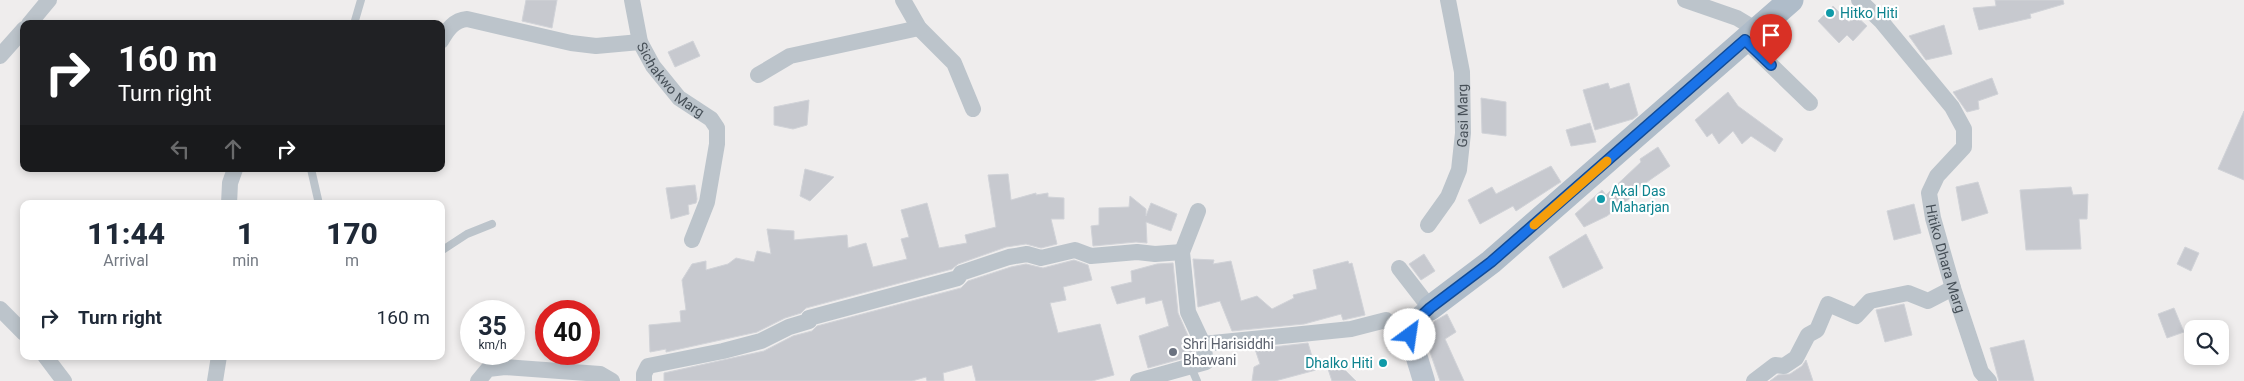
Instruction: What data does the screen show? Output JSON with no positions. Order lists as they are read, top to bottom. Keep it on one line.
{"streets":{"street":["Sichakwo Marg","Gasi Marg","Hitiko Dhara Marg"]},"places":["Hitko Hiti","Akal Das Maharjan","Shri Harisiddhi Bhawani","Dhalko Hiti"],"page":{"turn":["160 m","Turn right"],"eta":["11:44","Arrival","1","min","170","m"],"list":[{"name":"Turn right","value":"160 m"}],"speed":"35 km/h","limit":"40"}}
